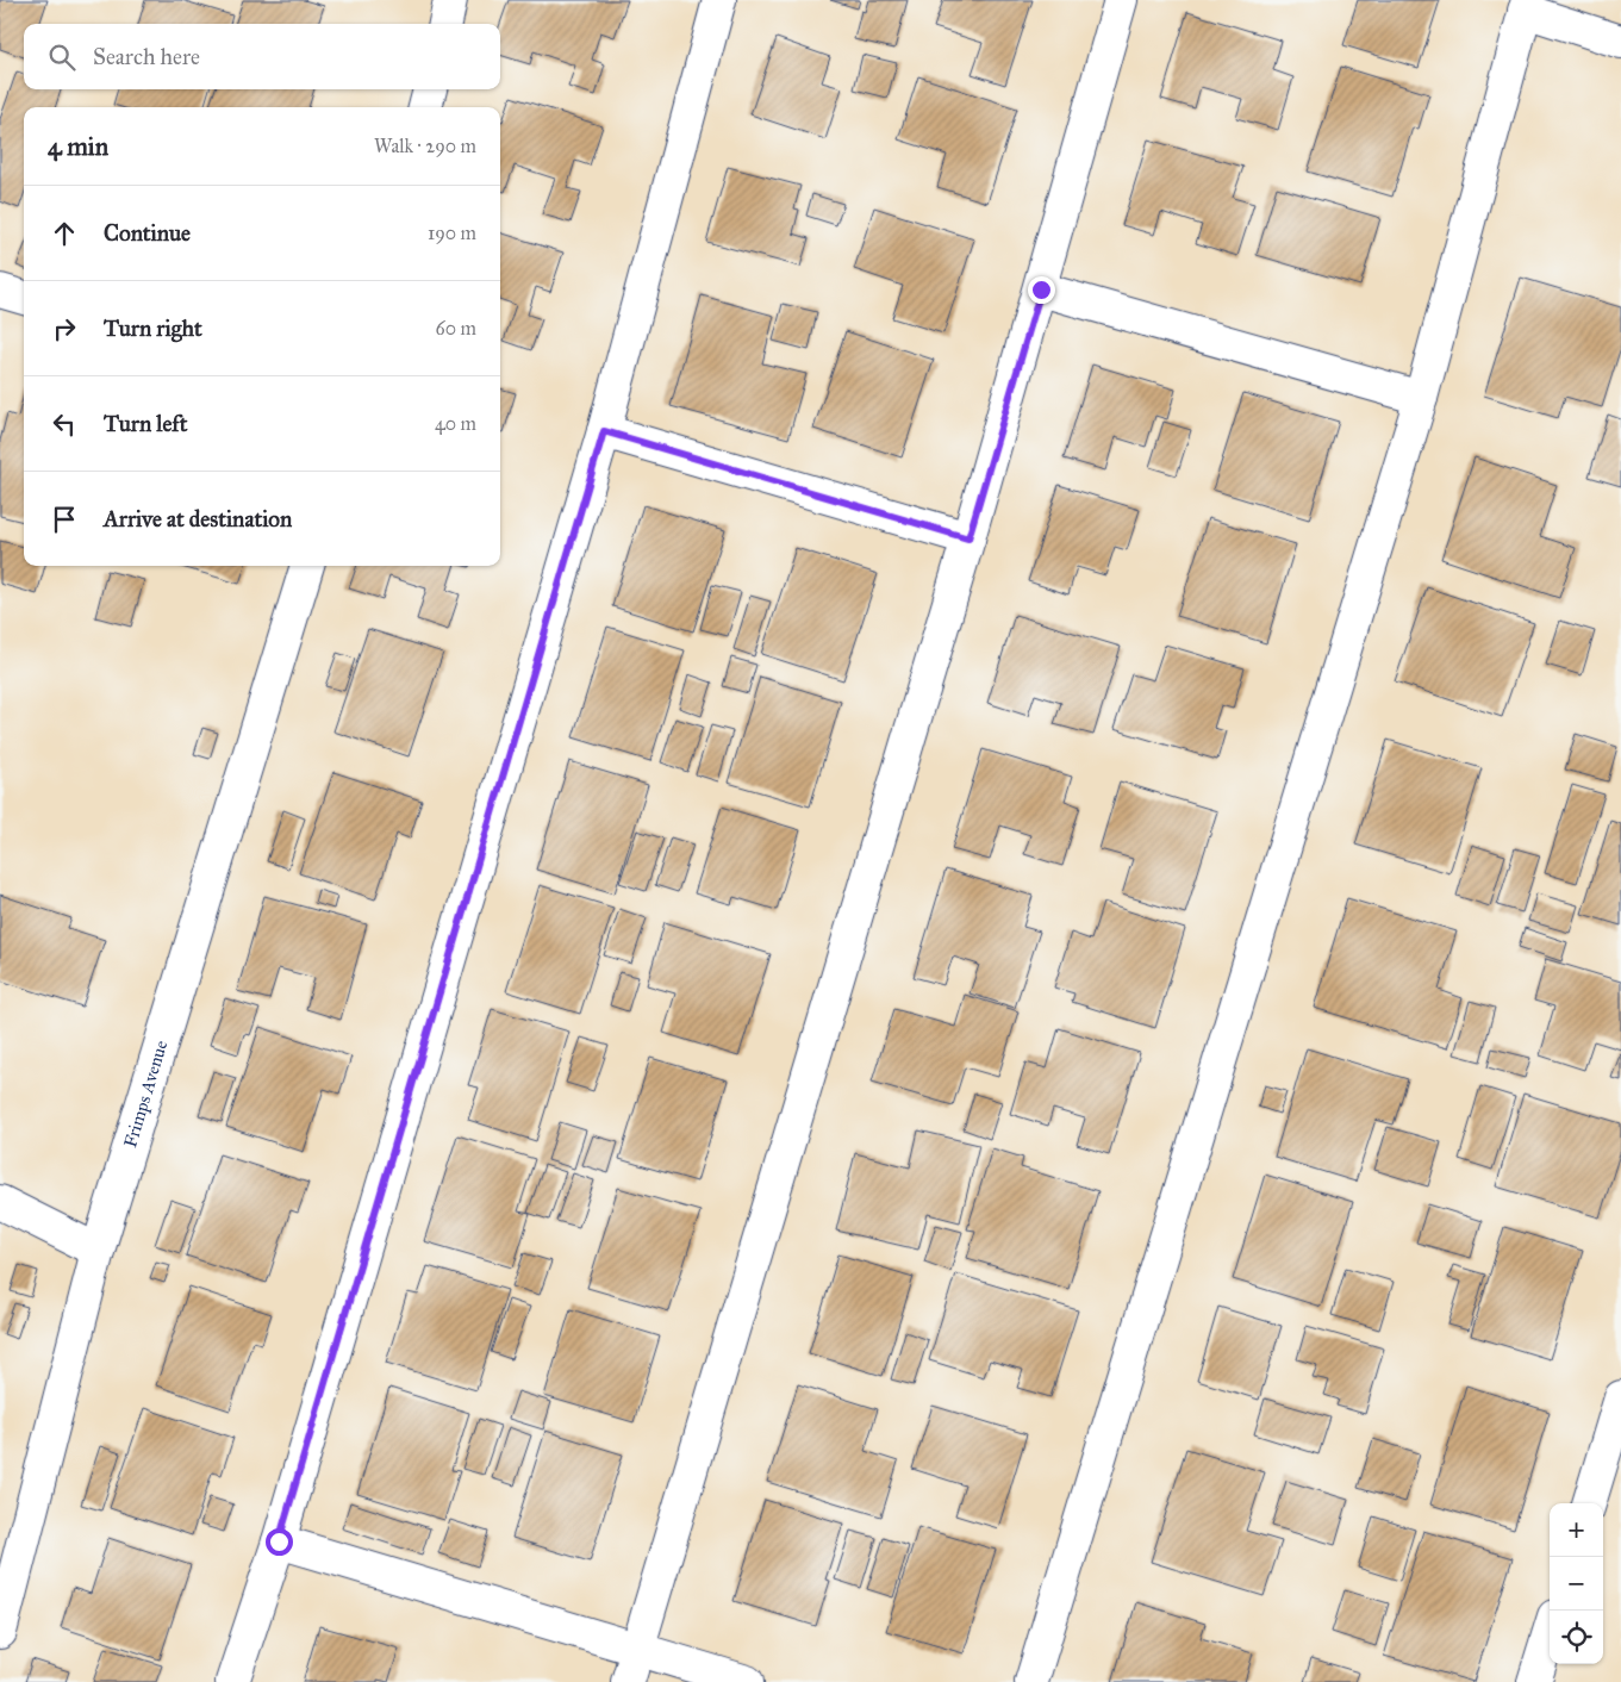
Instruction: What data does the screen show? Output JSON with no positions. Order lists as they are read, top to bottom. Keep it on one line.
{"streets":{"street":["Frimps Avenue"]},"page":{"search":"Search here","heading":["4 min","Walk · 290 m"],"list":[["Continue","190 m"],["Turn right","60 m"],["Turn left","40 m"],"Arrive at destination"],"map_buttons":["+","−"]}}
